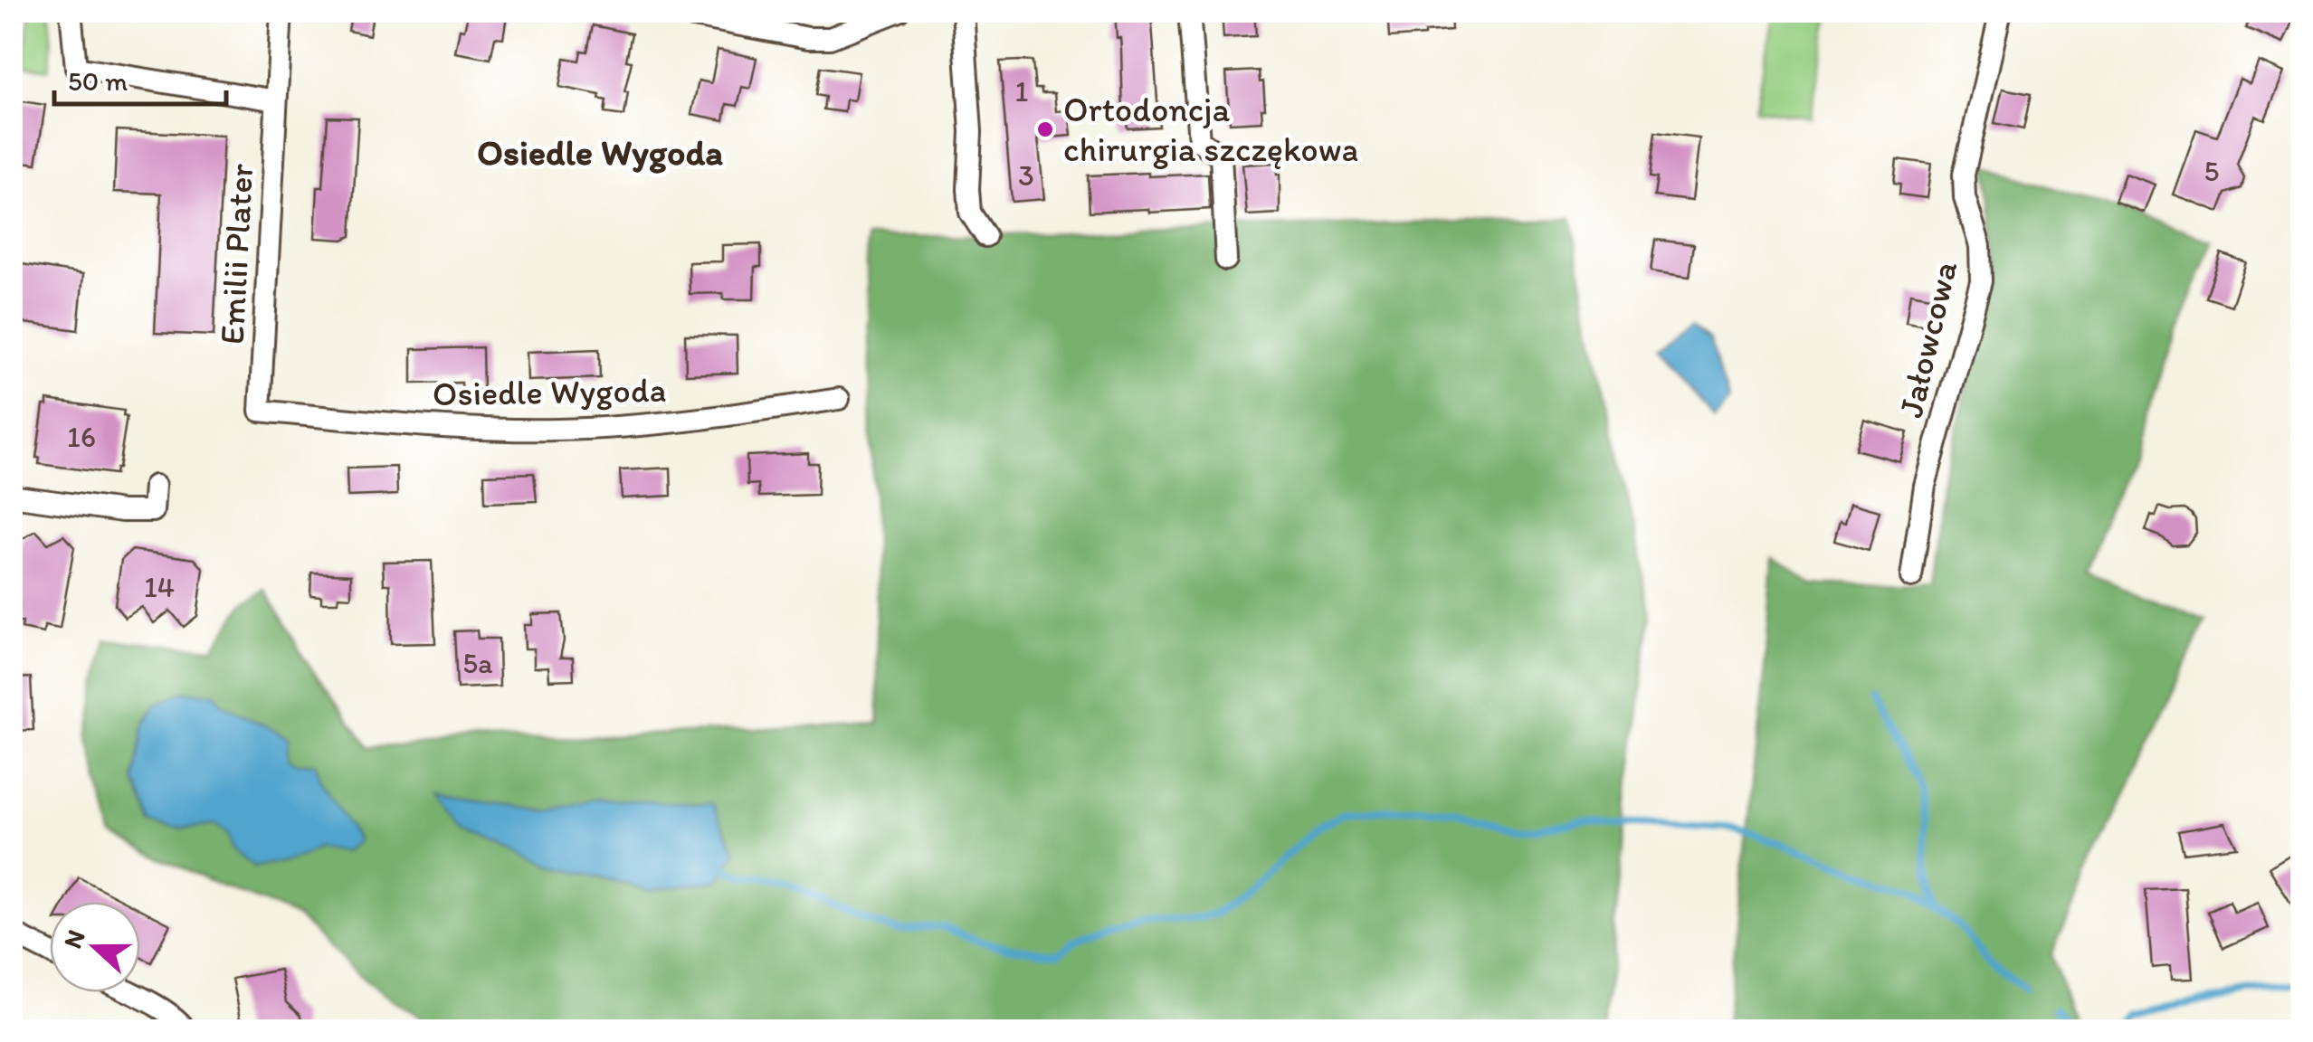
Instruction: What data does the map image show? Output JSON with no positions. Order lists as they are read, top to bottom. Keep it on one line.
{"streets":{"street":["Emilii Plater","Jałowcowa","Osiedle Wygoda"]},"crossings":[["Emilii Plater","Osiedle Wygoda"]],"districts":["Osiedle Wygoda"],"places":["Ortodoncja chirurgia szczękowa"],"house_numbers":["1","5","3","16","14","5a"],"scale_bar":"50 m","north":"left"}
